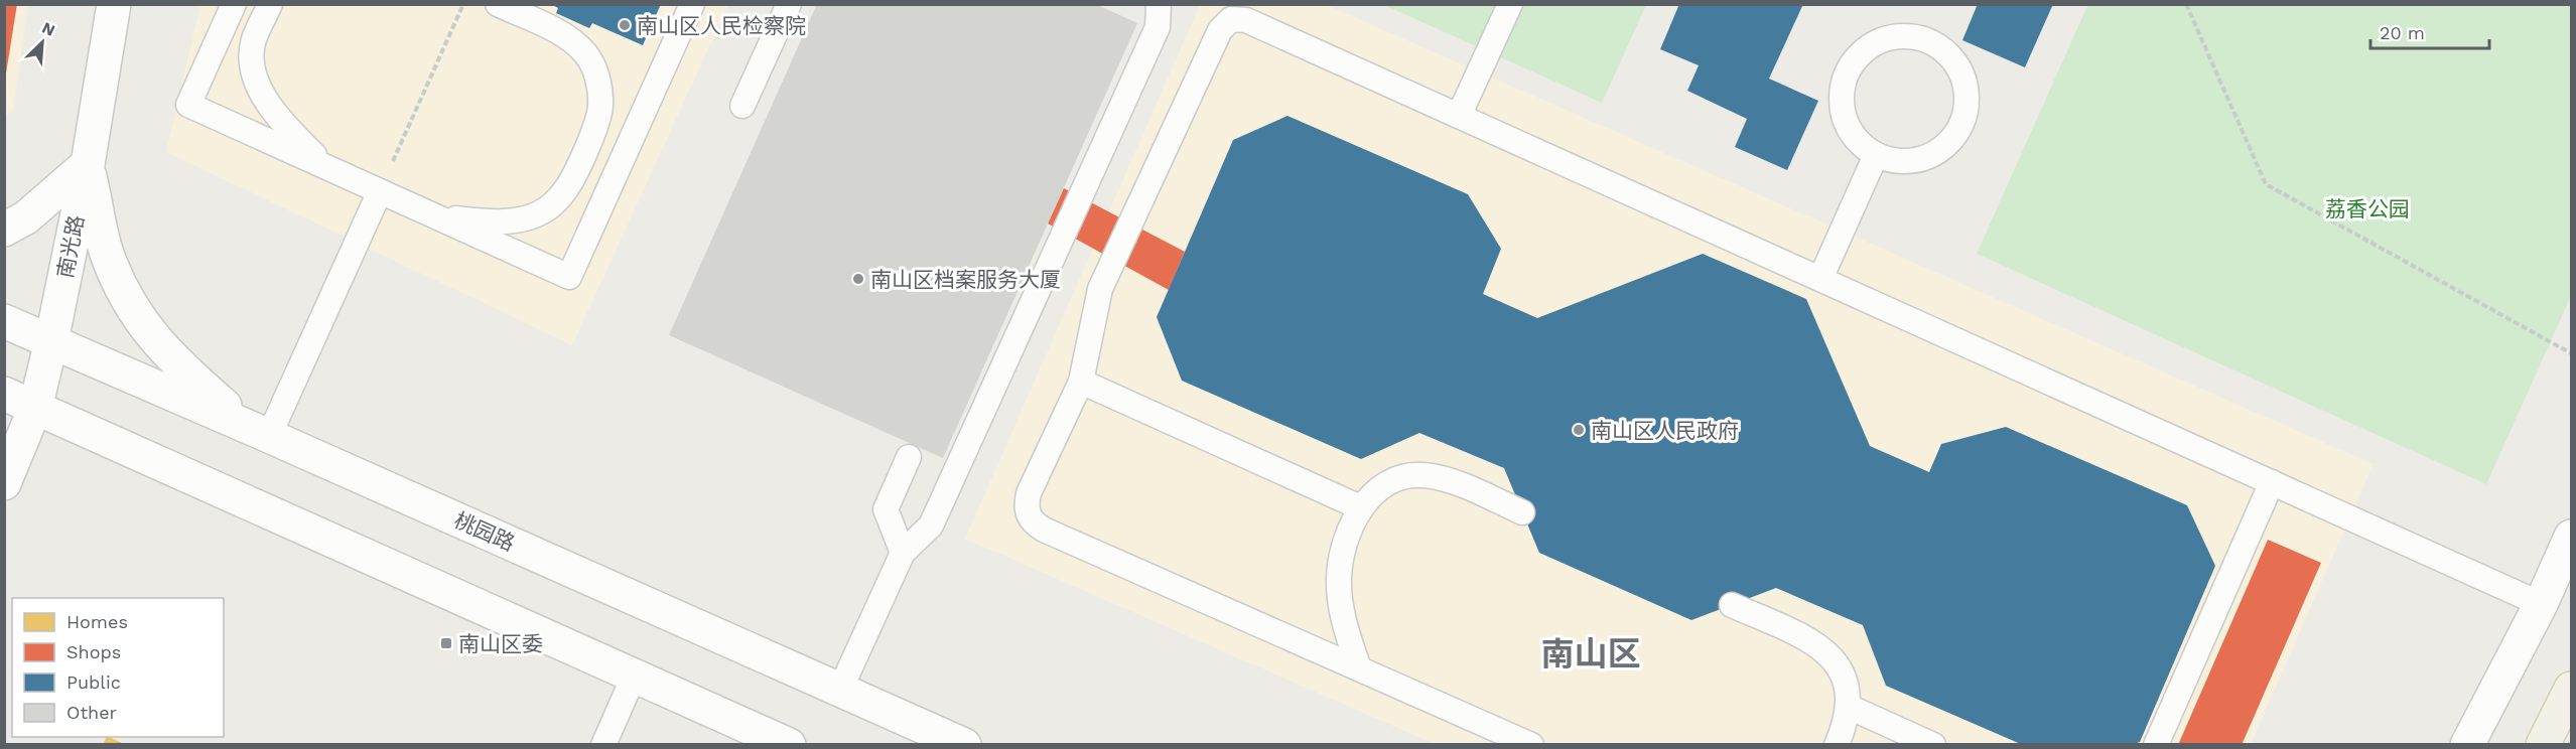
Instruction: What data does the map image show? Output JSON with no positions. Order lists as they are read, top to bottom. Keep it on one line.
{"streets":{"main road":["南光路","桃园路"]},"crossings":[["南光路","桃园路"]],"districts":["南山区"],"parks":["荔香公园"],"places":{"other":["南山区人民检察院","南山区档案服务大厦","南山区人民政府"],"transit":["南山区委"]},"legend":["Homes","Shops","Public","Other"],"scale_bar":"20 m","north":"top right"}
